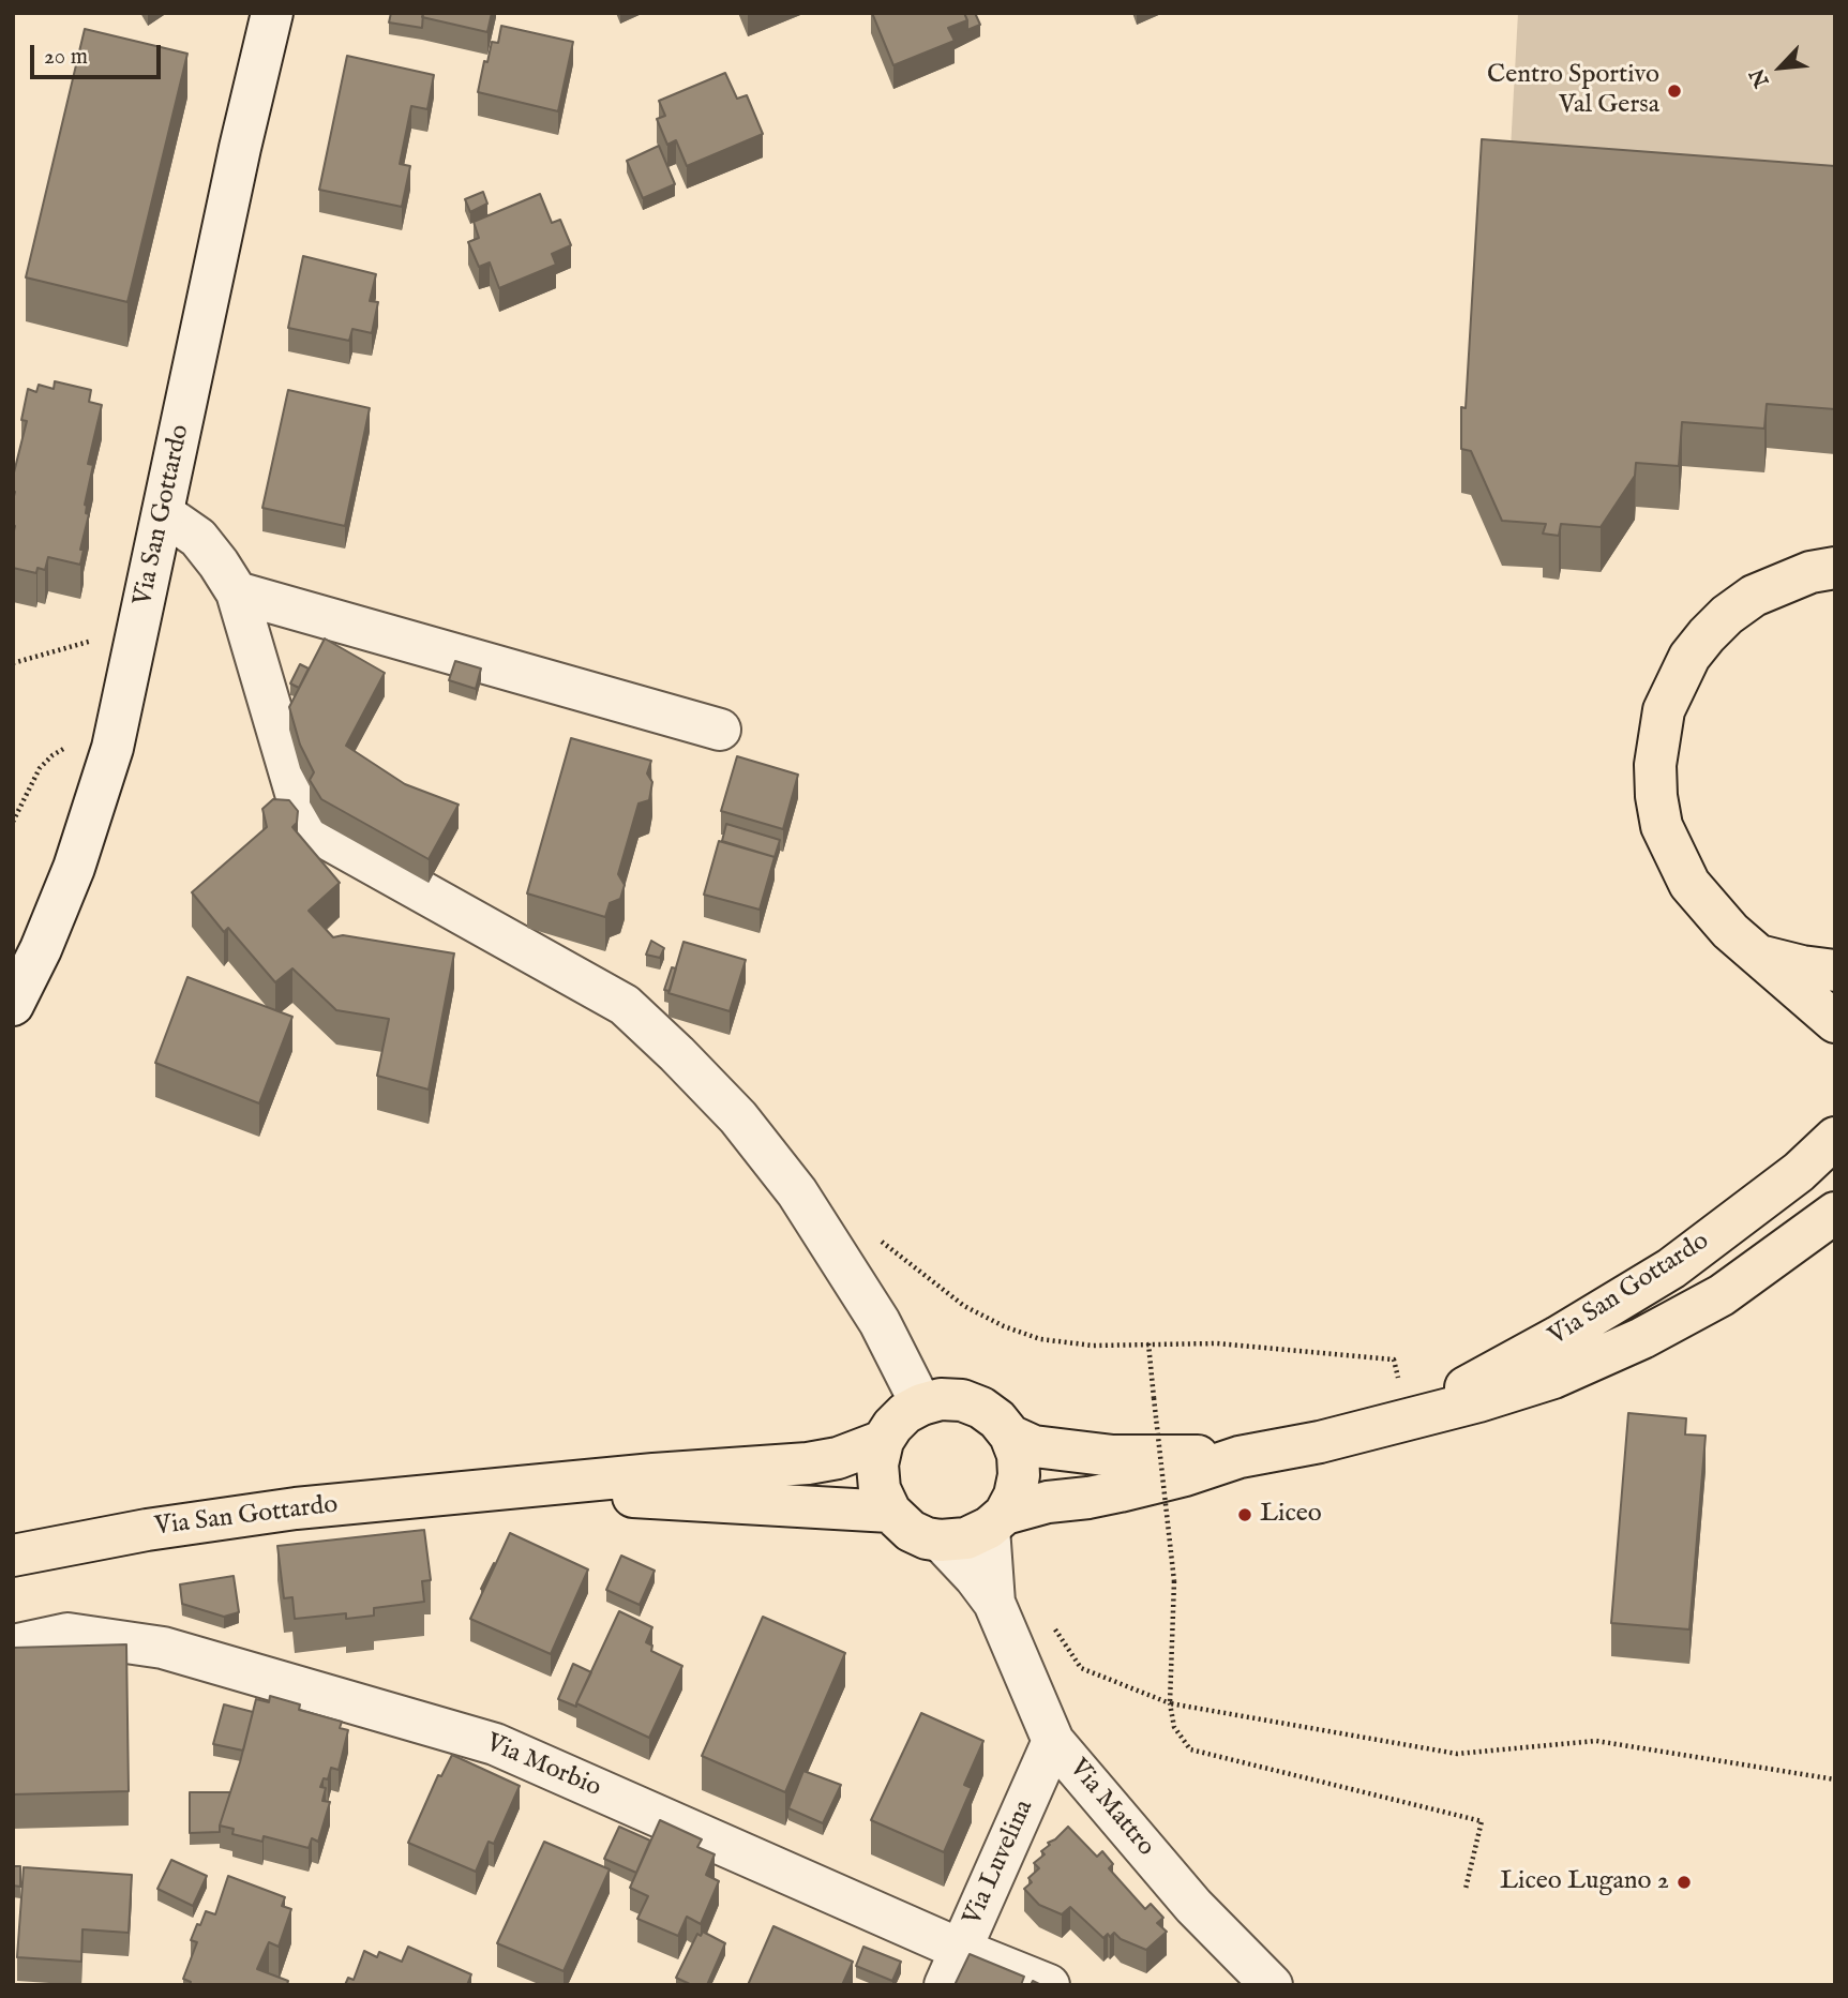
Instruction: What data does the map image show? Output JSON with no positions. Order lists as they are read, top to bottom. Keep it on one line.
{"streets":{"main road":["Via San Gottardo"],"street":["Via Morbio","Via Mattro","Via Luvelina"]},"crossings":[["Via San Gottardo","Via Mattro"],["Via Morbio","Via Luvelina"],["Via Mattro","Via Luvelina"]],"places":["Centro Sportivo Val Gersa","Liceo","Liceo Lugano 2"],"scale_bar":"20 m","north":"bottom left"}
